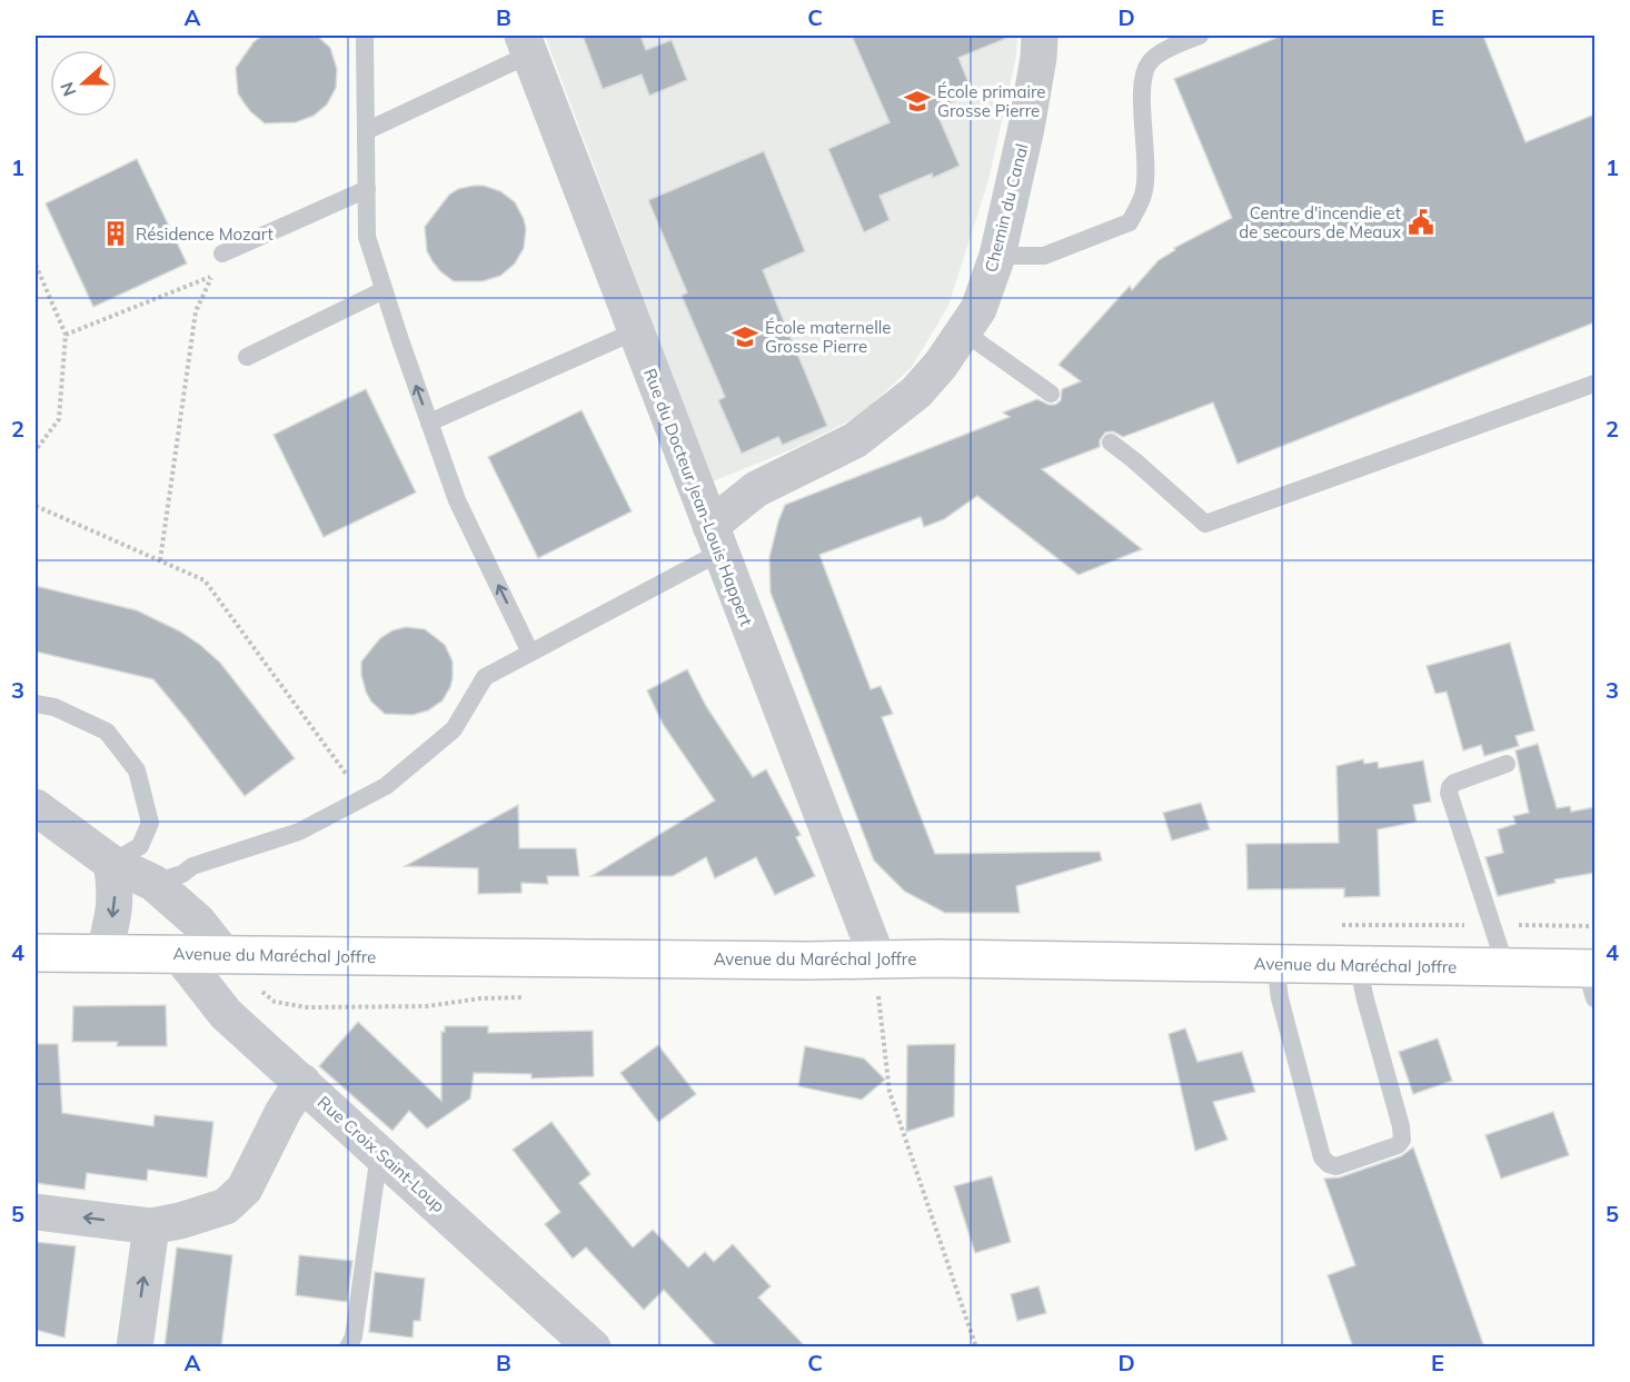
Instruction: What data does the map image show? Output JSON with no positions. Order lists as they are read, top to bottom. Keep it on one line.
{"streets":{"main road":["Avenue du Maréchal Joffre"],"street":["Chemin du Canal","Rue du Docteur Jean-Louis Happert","Rue Croix Saint-Loup"]},"crossings":[["Chemin du Canal","Rue du Docteur Jean-Louis Happert"],["Rue du Docteur Jean-Louis Happert","Avenue du Maréchal Joffre"],["Avenue du Maréchal Joffre","Rue Croix Saint-Loup"]],"places":{"school or university":["École primaire Grosse Pierre","École maternelle Grosse Pierre"],"public building":["Centre d'incendie et de secours de Meaux"],"building":["Résidence Mozart"]},"north":"left","grid":{"columns":["A","B","C","D","E"],"rows":["1","2","3","4","5"]}}
